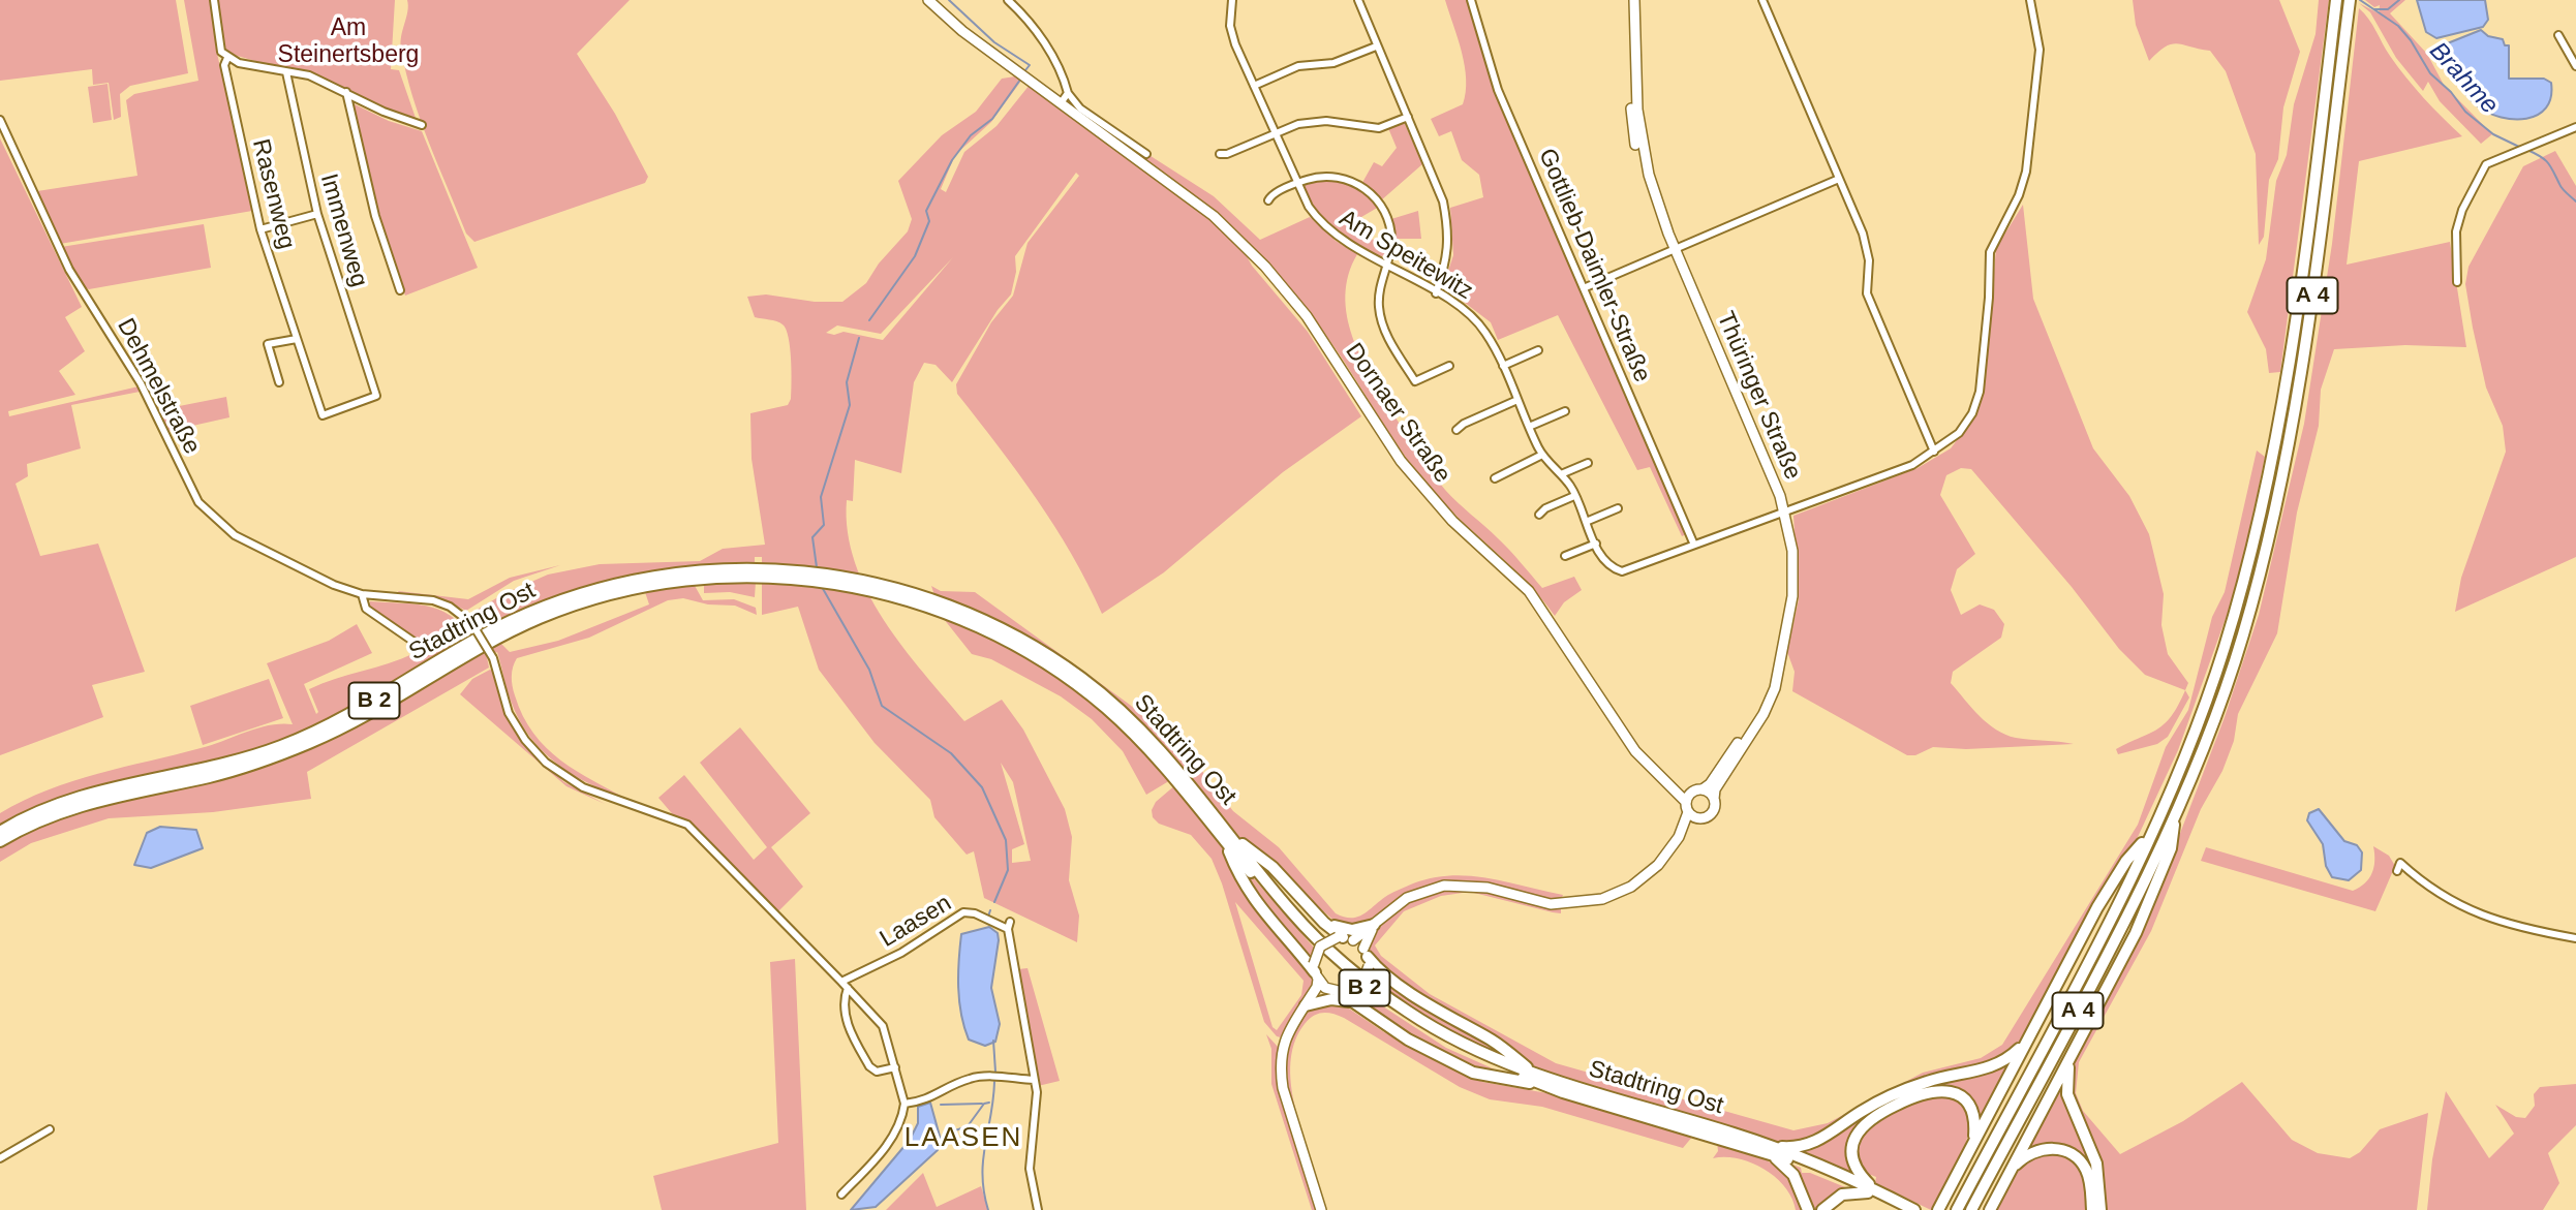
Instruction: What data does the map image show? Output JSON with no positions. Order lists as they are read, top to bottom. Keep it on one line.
{"streets":{"highway":["A 4","Stadtring Ost","B 2"],"main road":["Thüringer Straße","Dornaer Straße"],"street":["Rasenweg","Immenweg","Am Speitewitz","Gottlieb-Daimler-Straße","Dehmelstraße","Laasen"]},"crossings":[["Rasenweg","Immenweg"],["Am Speitewitz","Gottlieb-Daimler-Straße"],["Am Speitewitz","Thüringer Straße"],["Dehmelstraße","Laasen"],["Thüringer Straße","Dornaer Straße"],["Stadtring Ost","B 2"]],"districts":["LAASEN"],"water":["Brahme"],"parks":["Am Steinertsberg"]}
